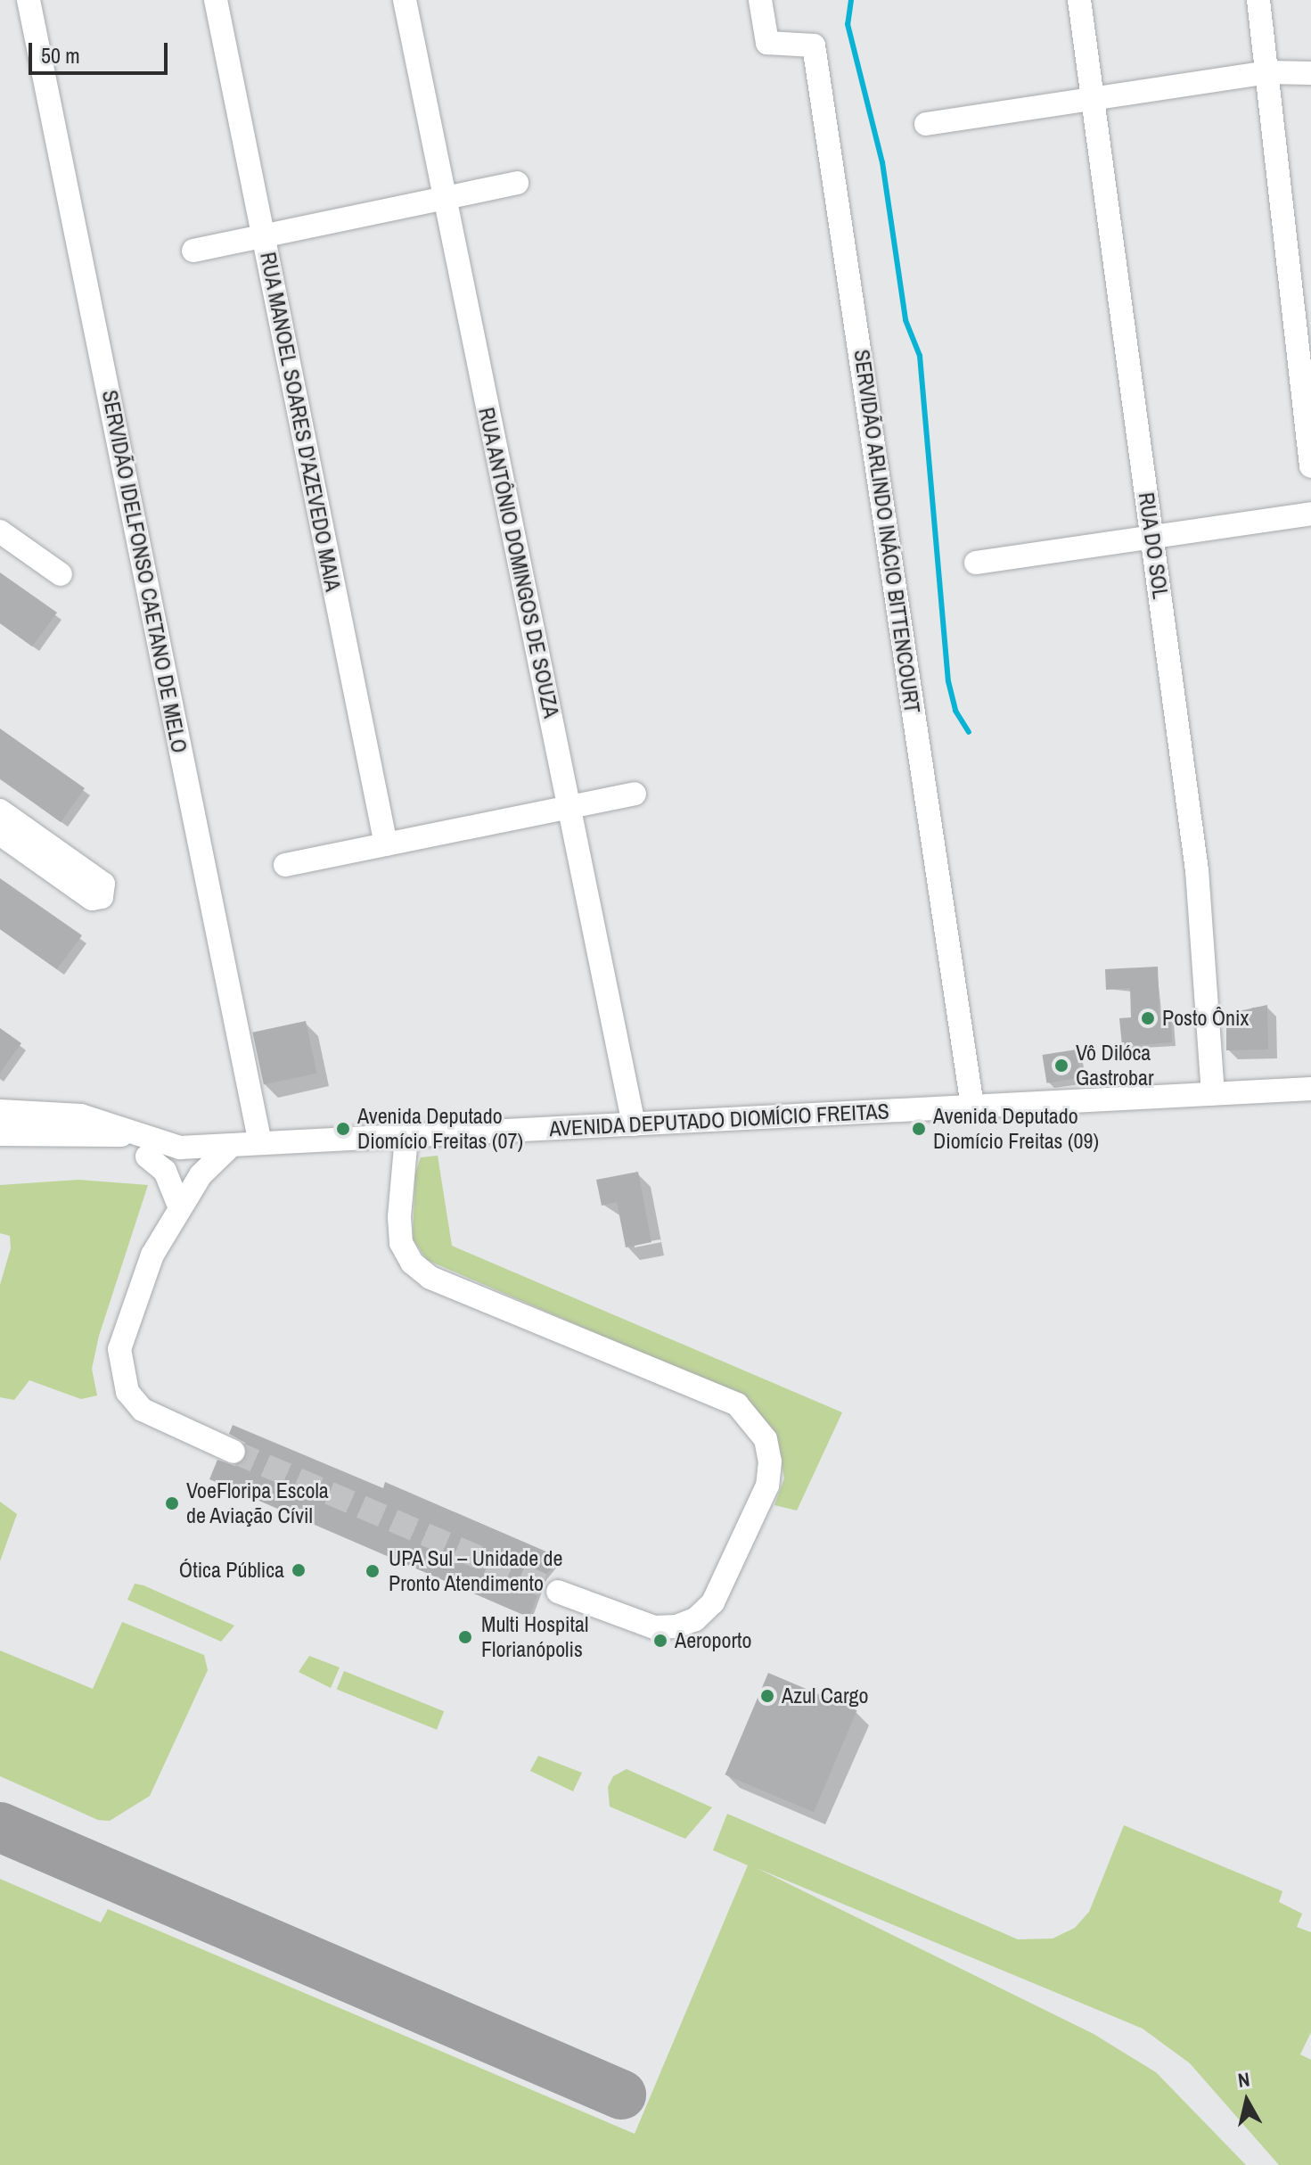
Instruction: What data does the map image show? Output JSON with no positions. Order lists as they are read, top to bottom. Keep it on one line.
{"streets":{"street":["RUA MANOEL SOARES D'AZEVEDO MAIA","SERVIDÃO ARLINDO INÁCIO BITTENCOURT","RUA DO SOL","RUA ANTÔNIO DOMINGOS DE SOUZA","SERVIDÃO IDELFONSO CAETANO DE MELO","AVENIDA DEPUTADO DIOMÍCIO FREITAS"]},"crossings":[["SERVIDÃO ARLINDO INÁCIO BITTENCOURT","AVENIDA DEPUTADO DIOMÍCIO FREITAS"],["RUA DO SOL","AVENIDA DEPUTADO DIOMÍCIO FREITAS"],["RUA ANTÔNIO DOMINGOS DE SOUZA","AVENIDA DEPUTADO DIOMÍCIO FREITAS"],["SERVIDÃO IDELFONSO CAETANO DE MELO","AVENIDA DEPUTADO DIOMÍCIO FREITAS"]],"places":["Posto Ônix","Vô Dilóca Gastrobar","Avenida Deputado Diomício Freitas (07)","Avenida Deputado Diomício Freitas (09)","VoeFloripa Escola de Aviação Cívil","Ótica Pública","UPA Sul – Unidade de Pronto Atendimento","Multi Hospital Florianópolis","Aeroporto","Azul Cargo"],"scale_bar":"50 m","north":"top"}
